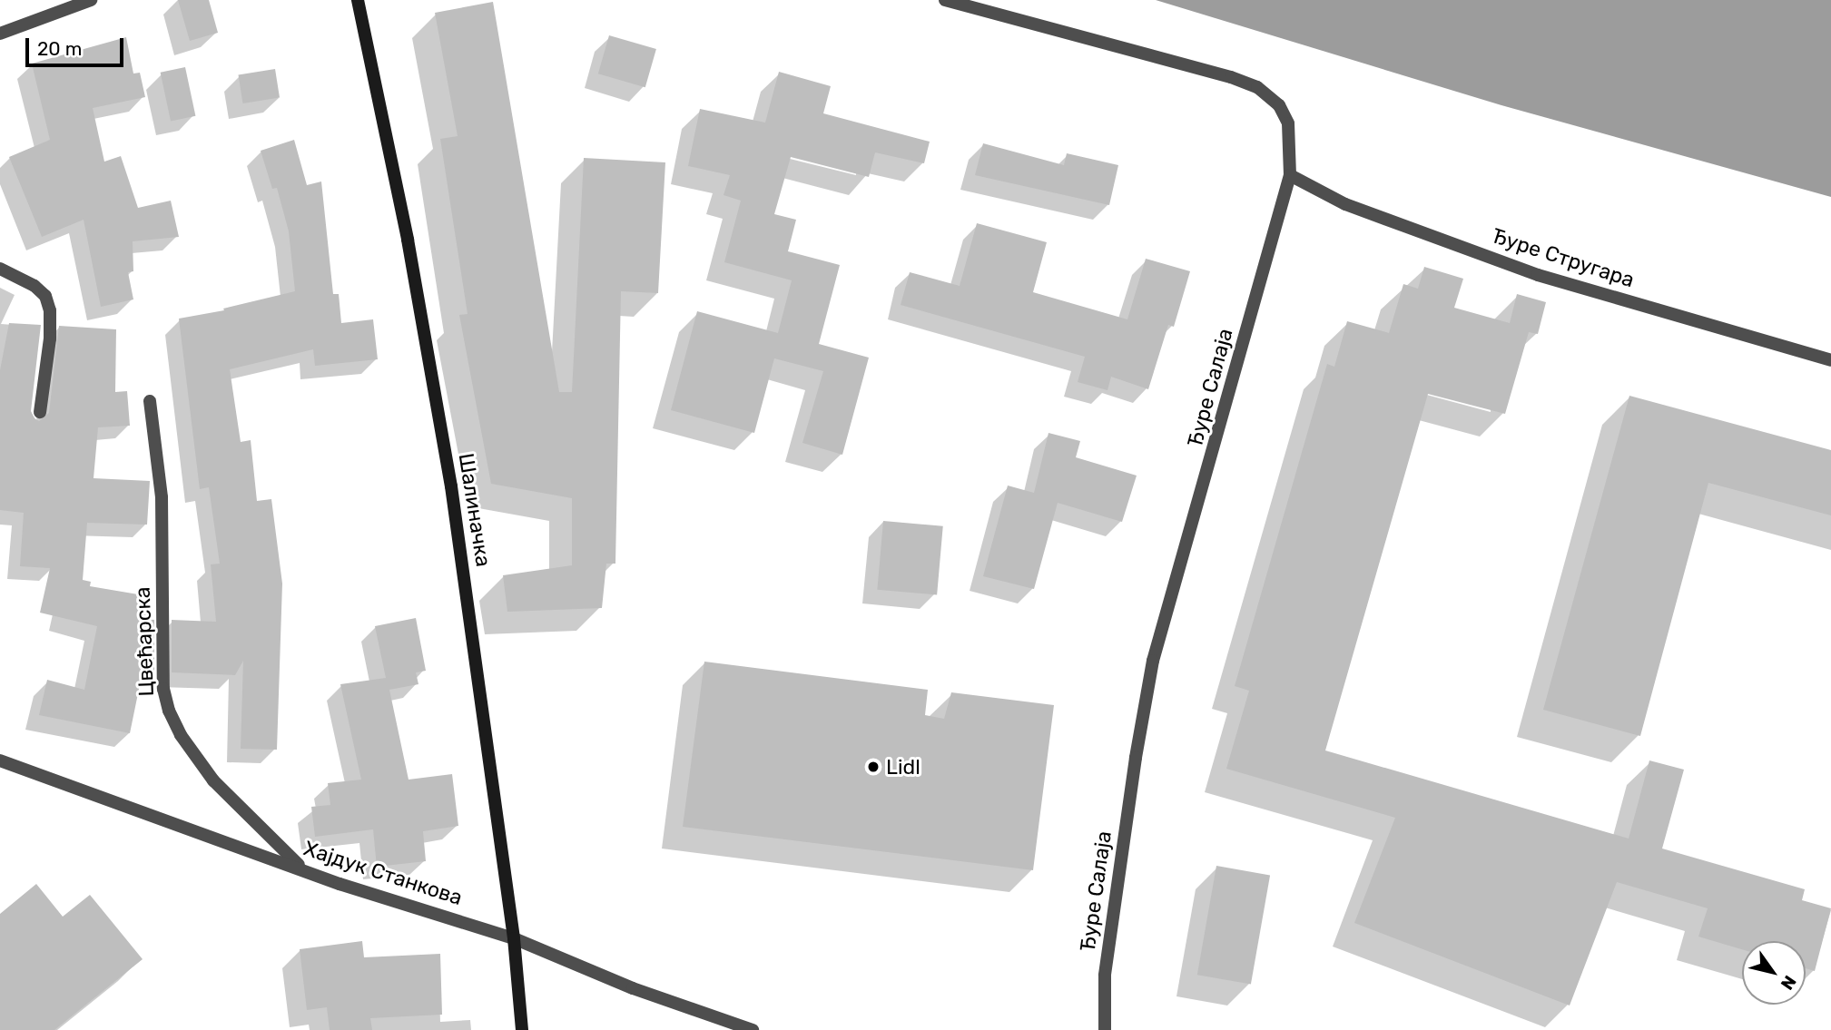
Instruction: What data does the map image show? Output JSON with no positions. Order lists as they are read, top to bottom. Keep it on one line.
{"streets":{"main road":["Шалиначка"],"street":["Ђуре Стругара","Ђуре Салаја","Цвећарска","Хајдук Станкова"]},"crossings":[["Ђуре Стругара","Ђуре Салаја"],["Шалиначка","Хајдук Станкова"],["Цвећарска","Хајдук Станкова"]],"places":["Lidl"],"scale_bar":"20 m","north":"bottom right"}
